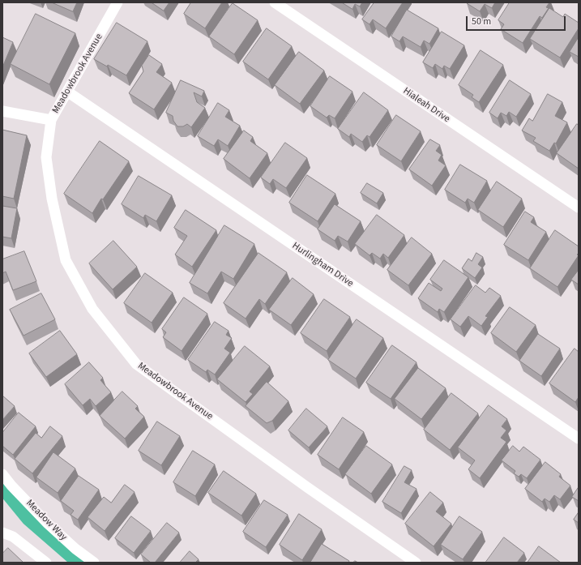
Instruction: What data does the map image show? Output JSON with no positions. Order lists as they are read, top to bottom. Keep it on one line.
{"streets":{"street":["Meadowbrook Avenue","Hialeah Drive","Hurlingham Drive","Meadow Way"]},"crossings":[["Meadowbrook Avenue","Hurlingham Drive"]],"scale_bar":"50 m"}
